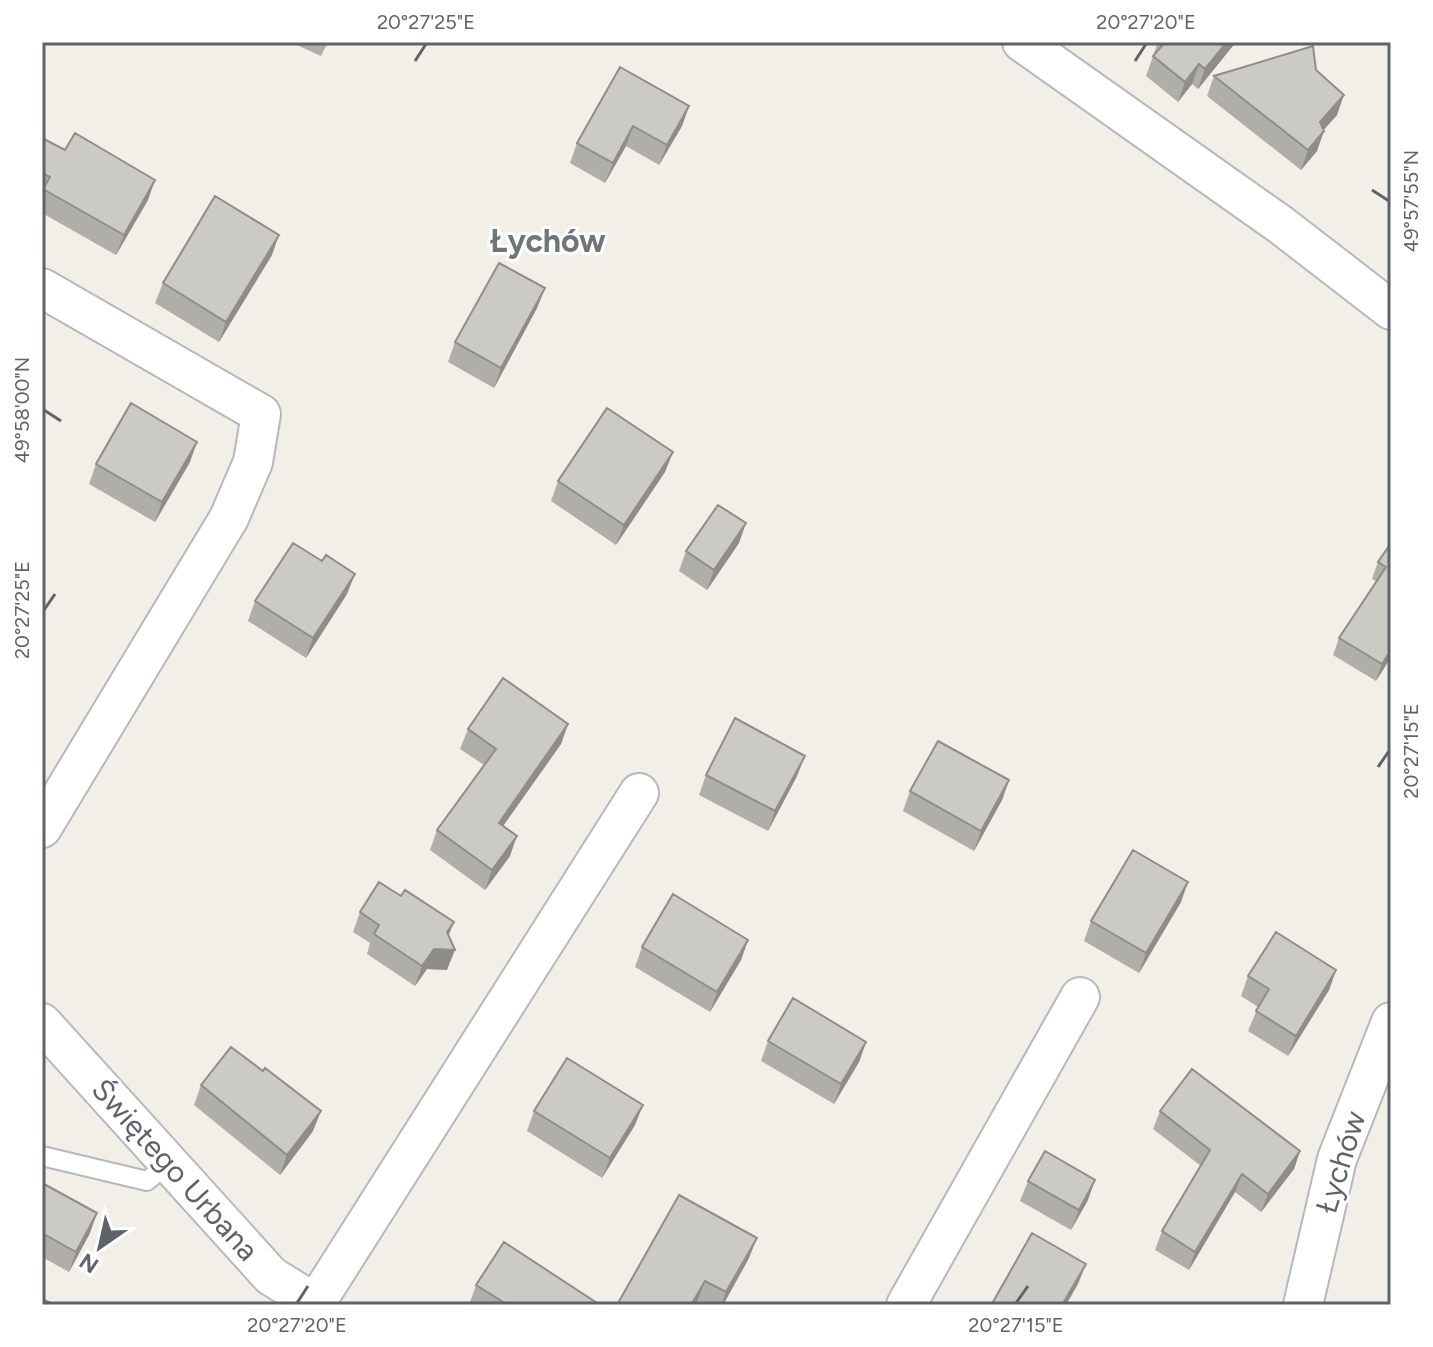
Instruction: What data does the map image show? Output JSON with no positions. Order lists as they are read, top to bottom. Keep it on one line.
{"streets":{"street":["Łychów","Świętego Urbana"]},"districts":["Łychów"],"north":"bottom left","coordinates":["20°27'25\"E","20°27'20\"E","49°57'55\"N","49°58'00\"N","20°27'15\"E"]}
